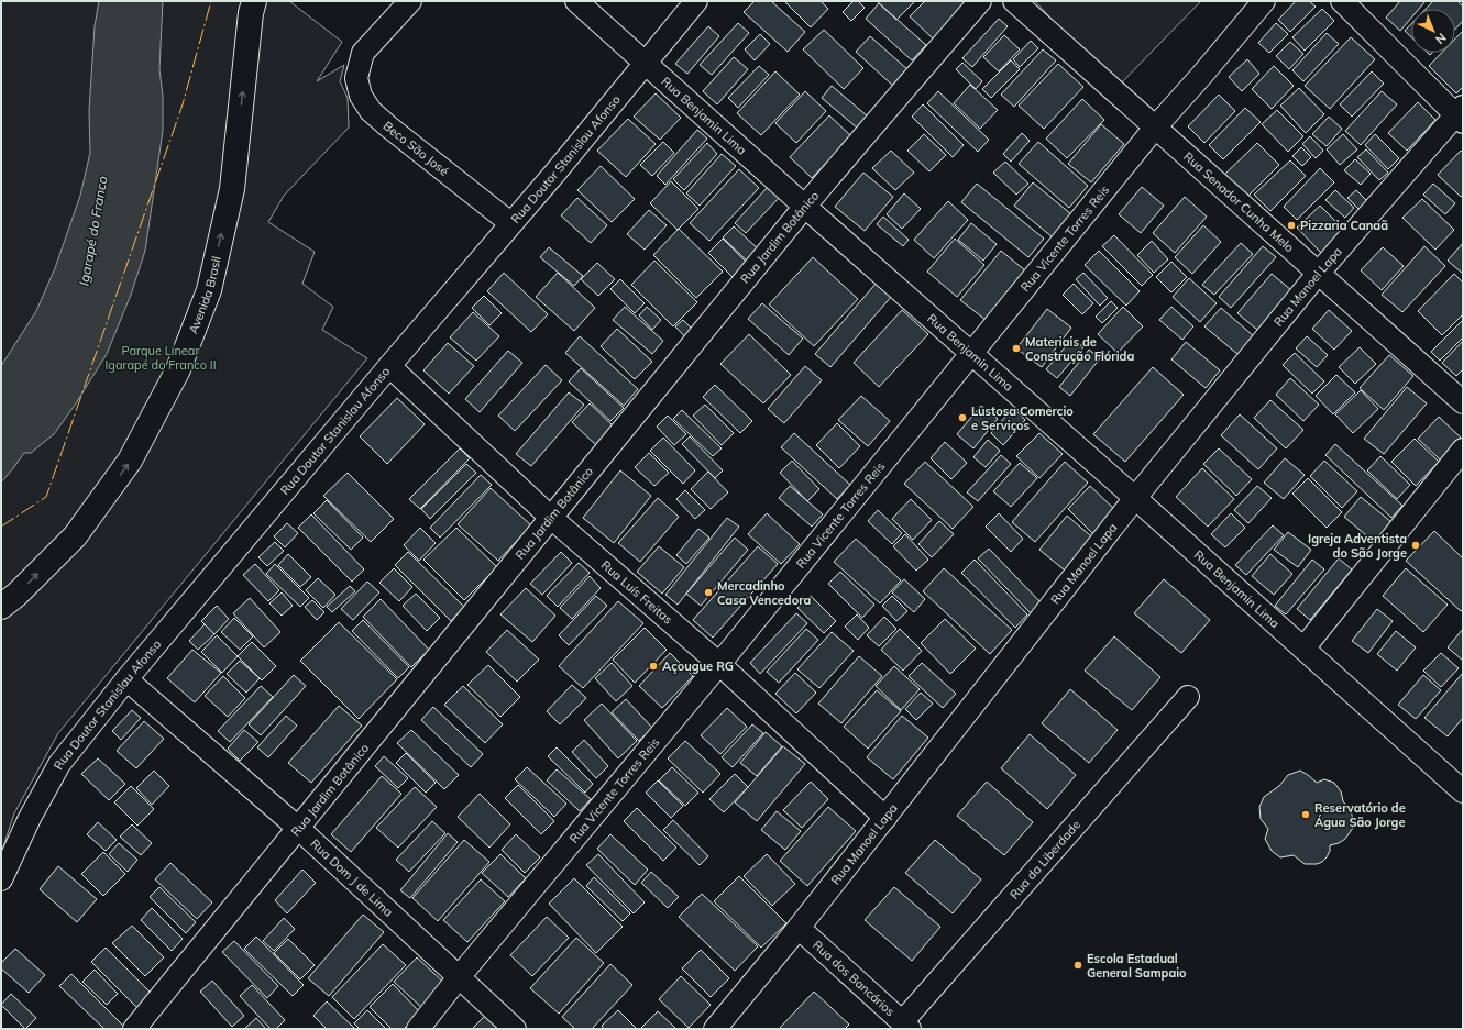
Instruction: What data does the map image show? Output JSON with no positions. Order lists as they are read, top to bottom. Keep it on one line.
{"streets":{"highway":["Avenida Brasil"],"street":["Rua Benjamin Lima","Beco São José","Rua Doutor Stanislau Afonso","Rua Senador Cunha Melo","Rua Jardim Botânico","Rua Vicente Torres Reis","Rua Manoel Lapa","Rua Luís Freitas","Rua da Liberdade","Rua Dom J de Lima","Rua dos Bancários"]},"crossings":[["Rua Benjamin Lima","Rua Doutor Stanislau Afonso"],["Rua Benjamin Lima","Rua Jardim Botânico"],["Rua Benjamin Lima","Rua Vicente Torres Reis"],["Rua Benjamin Lima","Rua Manoel Lapa"],["Beco São José","Rua Doutor Stanislau Afonso"],["Rua Doutor Stanislau Afonso","Rua Luís Freitas"],["Rua Doutor Stanislau Afonso","Rua Dom J de Lima"],["Rua Senador Cunha Melo","Rua Vicente Torres Reis"],["Rua Senador Cunha Melo","Rua Manoel Lapa"],["Rua Jardim Botânico","Rua Luís Freitas"],["Rua Jardim Botânico","Rua Dom J de Lima"],["Rua Vicente Torres Reis","Rua Luís Freitas"],["Rua Vicente Torres Reis","Rua Dom J de Lima"],["Rua Manoel Lapa","Rua Luís Freitas"],["Rua Manoel Lapa","Rua dos Bancários"],["Rua da Liberdade","Rua dos Bancários"]],"one_way":["Avenida Brasil"],"water":["Igarapé do Franco"],"parks":["Parque Linear Igarapé do Franco II"],"places":["Pizzaria Canaã","Materiais de Construção Flórida","Lustosa Comercio e Serviços","Igreja Adventista do São Jorge","Mercadinho Casa Vencedora","Açougue RG","Reservatório de Água São Jorge","Escola Estadual General Sampaio"],"north":"bottom right"}
